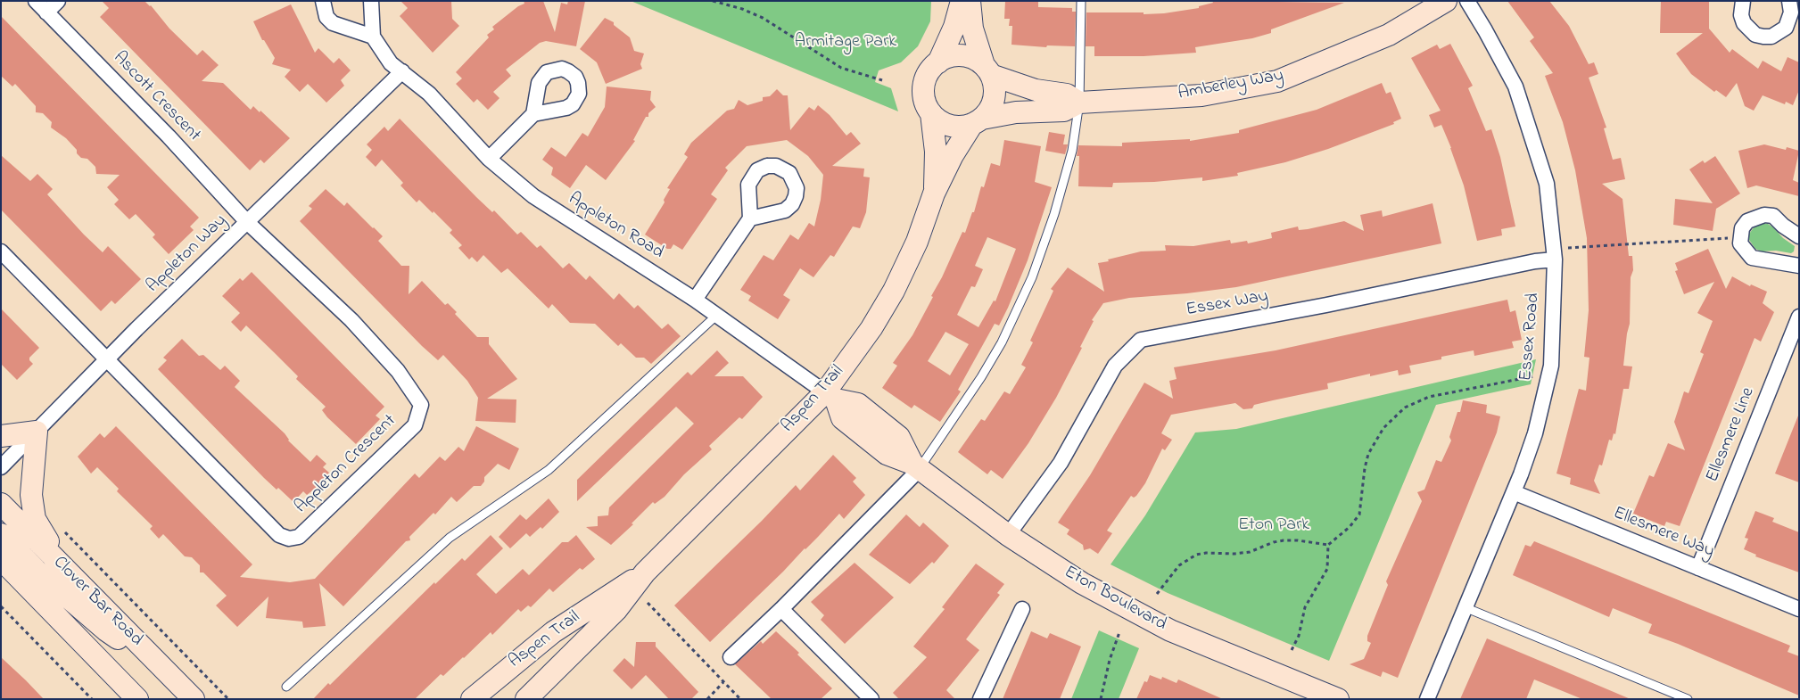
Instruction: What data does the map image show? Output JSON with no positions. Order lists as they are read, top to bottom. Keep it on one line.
{"streets":{"street":["Amberley Way","Ascott Crescent","Appleton Road","Appleton Way","Essex Way","Essex Road","Aspen Trail","Ellesmere Line","Appleton Crescent","Ellesmere Way","Eton Boulevard","Clover Bar Road"]},"crossings":[["Amberley Way","Aspen Trail"],["Ascott Crescent","Appleton Way"],["Ascott Crescent","Appleton Crescent"],["Appleton Road","Appleton Way"],["Appleton Road","Aspen Trail"],["Appleton Road","Eton Boulevard"],["Appleton Way","Appleton Crescent"],["Essex Way","Essex Road"],["Essex Way","Eton Boulevard"],["Essex Road","Ellesmere Way"],["Aspen Trail","Eton Boulevard"],["Ellesmere Line","Ellesmere Way"]],"parks":["Armitage Park","Eton Park"]}
